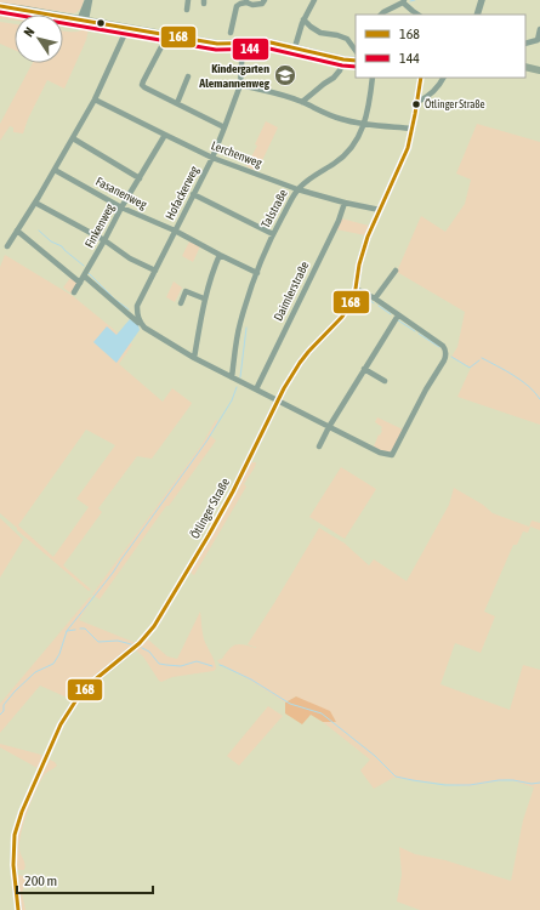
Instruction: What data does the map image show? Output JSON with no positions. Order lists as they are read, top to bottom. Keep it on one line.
{"streets":{"street":["Lerchenweg","Fasanenweg","Hofackerweg","Talstraße","Finkenweg","Daimlerstraße","Ötlinger Straße"]},"crossings":[["Lerchenweg","Hofackerweg"],["Lerchenweg","Talstraße"],["Lerchenweg","Finkenweg"],["Lerchenweg","Daimlerstraße"],["Lerchenweg","Ötlinger Straße"],["Fasanenweg","Hofackerweg"],["Fasanenweg","Talstraße"],["Fasanenweg","Finkenweg"]],"places":{"school or university":["Kindergarten Alemannenweg"],"other":["Ötlinger Straße"]},"lines":["transit line 168","transit line 144"],"legend":["168","144"],"scale_bar":"200 m","north":"top left"}
